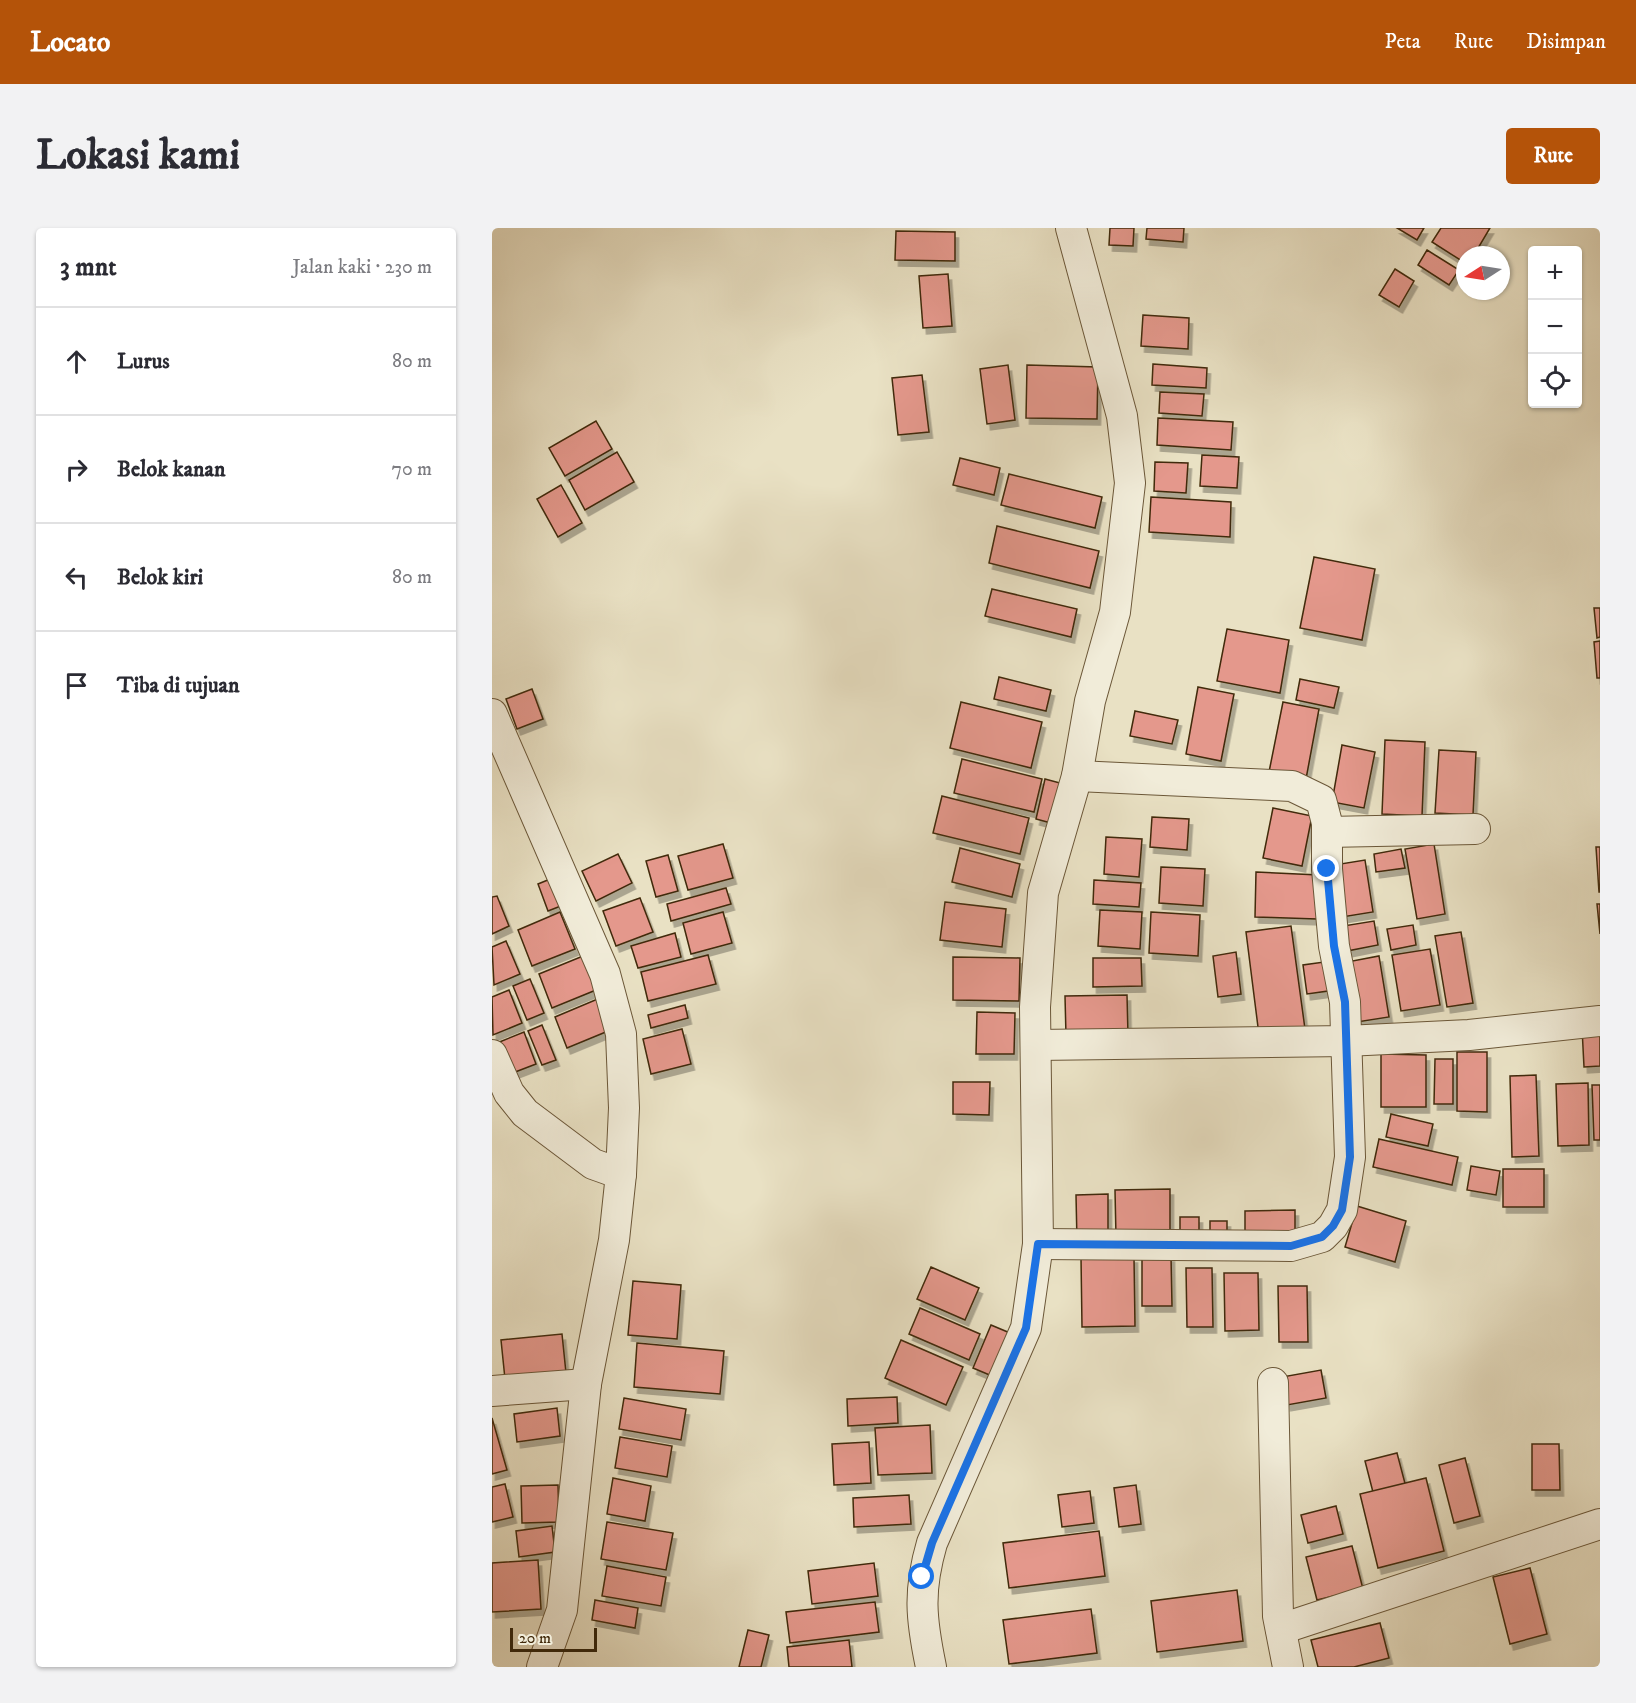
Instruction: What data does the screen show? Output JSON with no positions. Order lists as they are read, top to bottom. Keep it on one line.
{"scale_bar":"20 m","north":"left","page":{"header":"Locato","nav":["Peta","Rute","Disimpan"],"buttons":"Rute","title":"Lokasi kami","heading":["3 mnt","Jalan kaki · 230 m"],"map_buttons":["+","−"],"list":[["Lurus","80 m"],["Belok kanan","70 m"],["Belok kiri","80 m"],"Tiba di tujuan"],"scale":"20 m"}}
